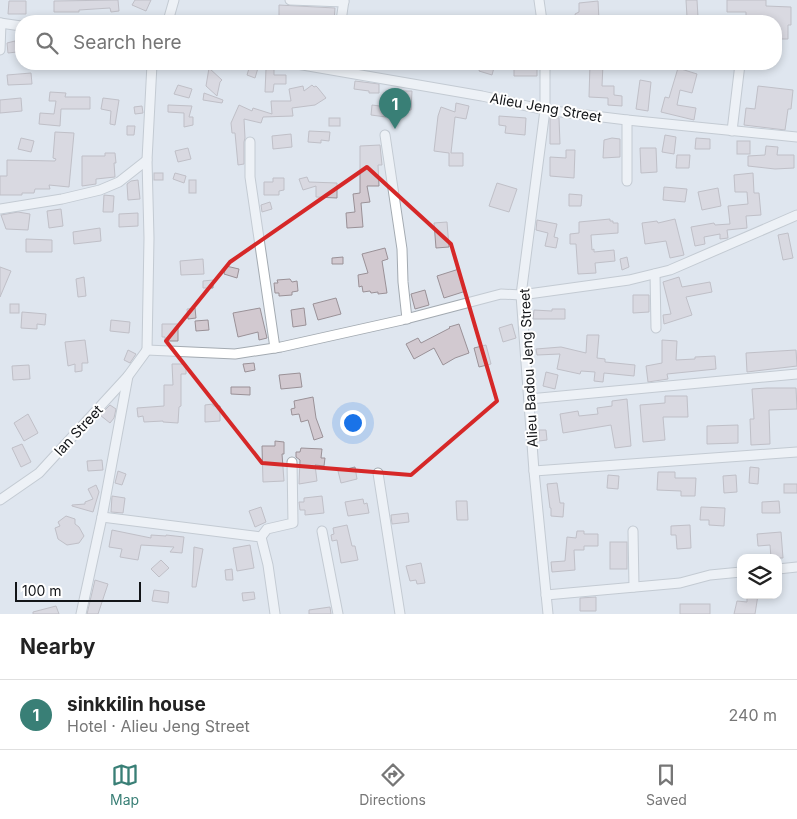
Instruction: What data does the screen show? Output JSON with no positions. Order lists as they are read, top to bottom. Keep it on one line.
{"streets":{"street":["Alieu Jeng Street","Alieu Badou Jeng Street","Ian Street"]},"crossings":[["Alieu Jeng Street","Alieu Badou Jeng Street"]],"scale_bar":"100 m","page":{"search":"Search here","pins":"1","scale":"100 m","heading":"Nearby","list":[{"mark":"1","name":"sinkkilin house","note":"Hotel · Alieu Jeng Street","value":"240 m"}],"nav":["Map","Directions","Saved"]}}
